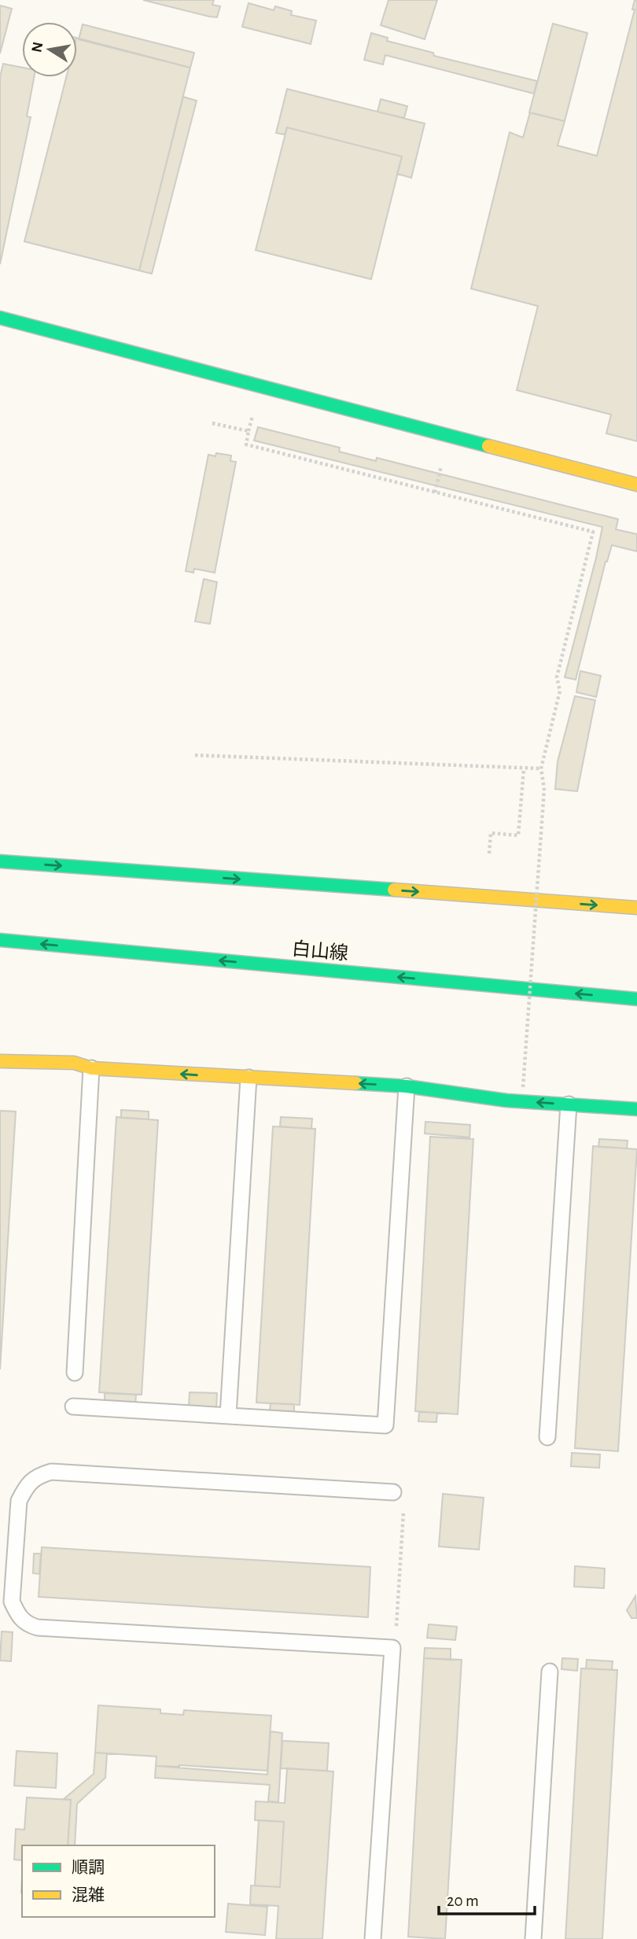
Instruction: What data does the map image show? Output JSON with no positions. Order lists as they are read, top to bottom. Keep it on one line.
{"streets":{"street":["白山線"]},"legend":["順調","混雑"],"scale_bar":"20 m","north":"left"}
